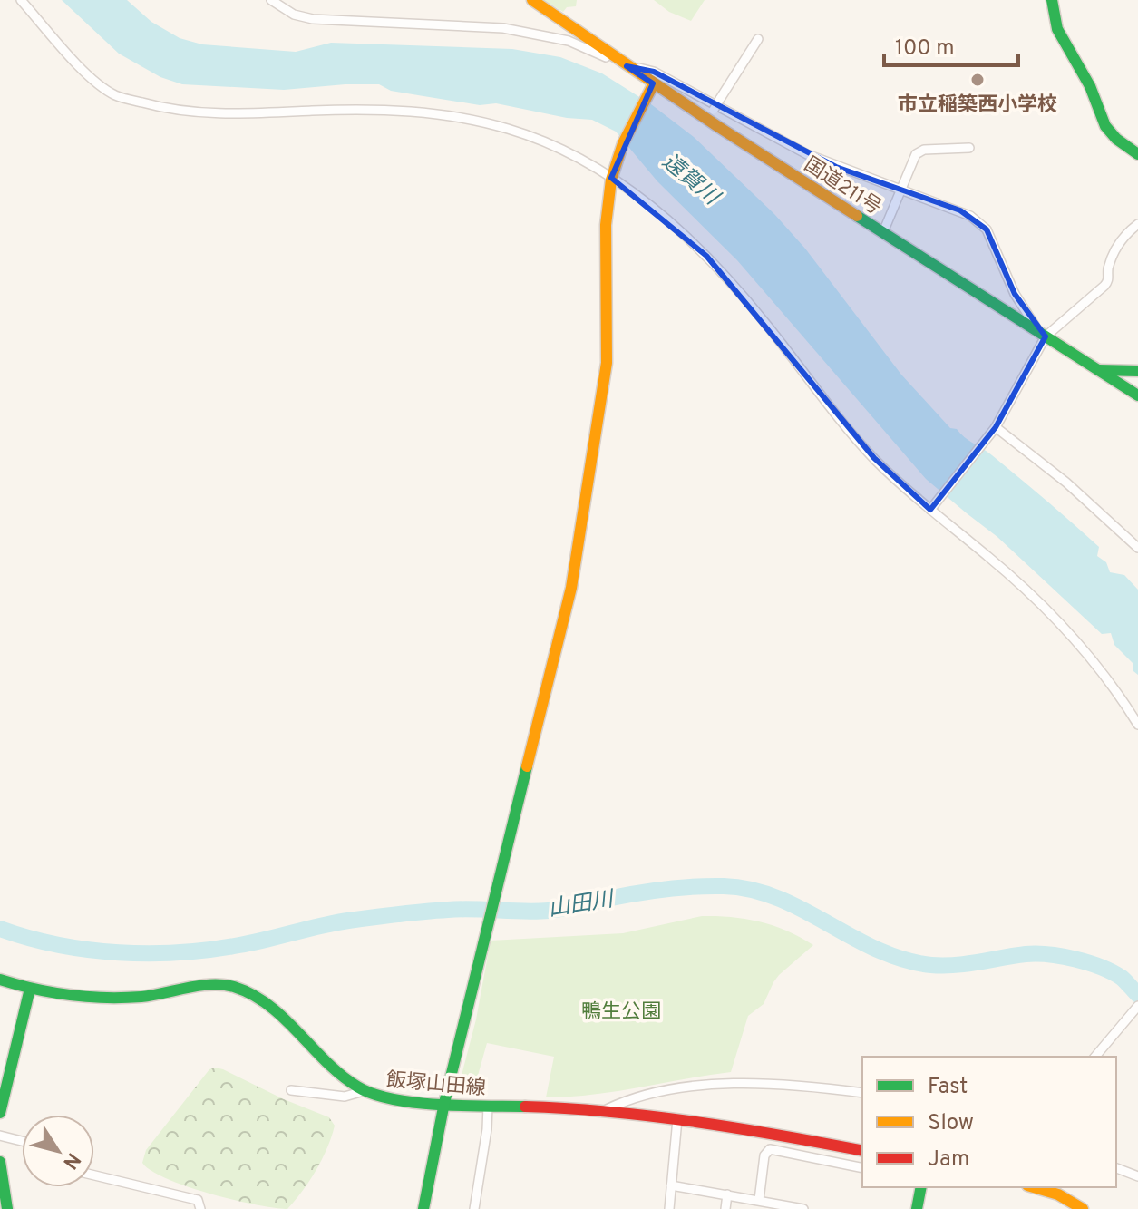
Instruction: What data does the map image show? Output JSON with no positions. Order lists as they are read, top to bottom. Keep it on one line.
{"streets":{"main road":["国道211号","飯塚山田線"]},"water":["遠賀川","山田川"],"parks":["鴨生公園"],"places":["市立稲築西小学校"],"legend":["Fast","Slow","Jam"],"scale_bar":"100 m","north":"bottom right"}
